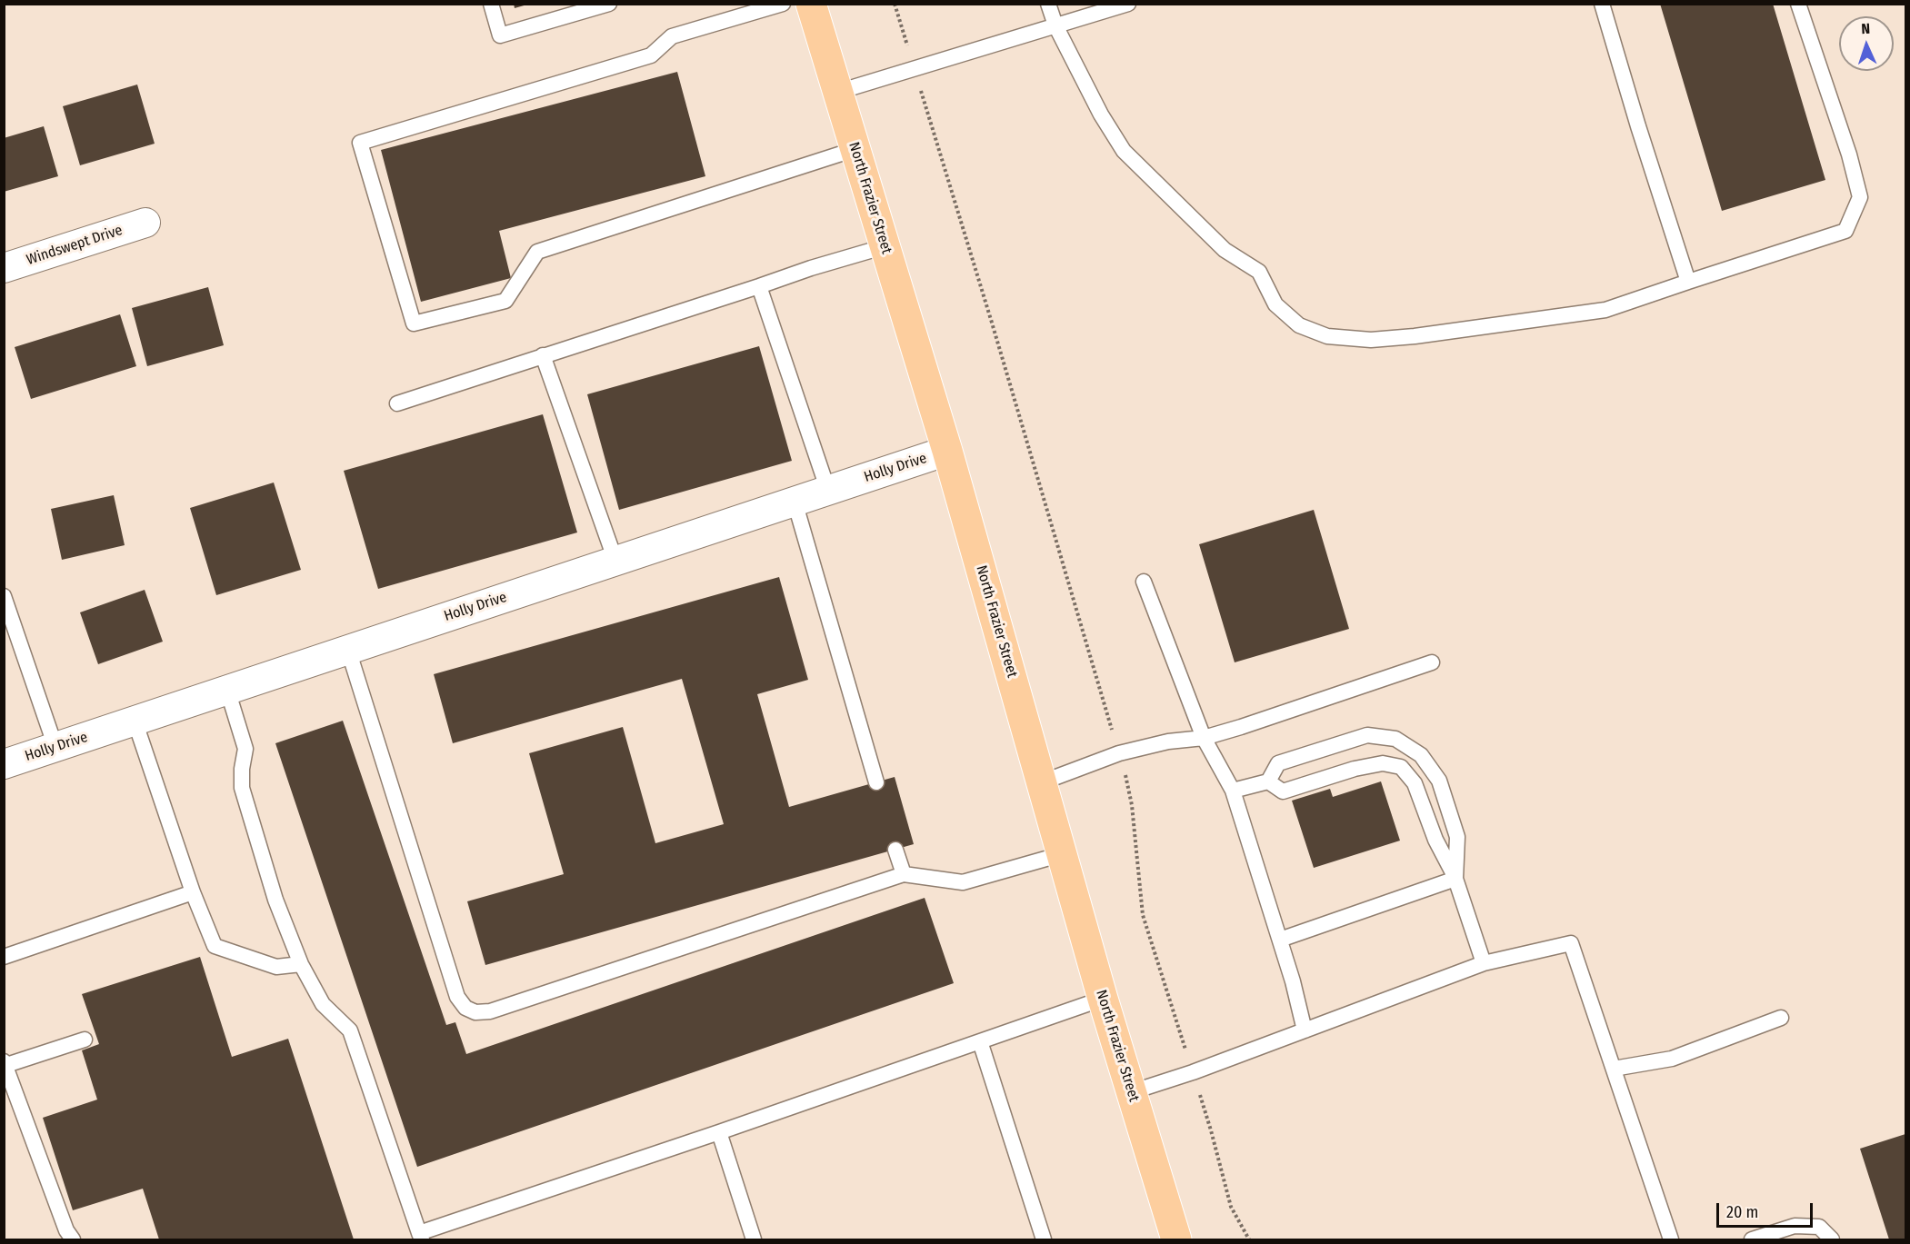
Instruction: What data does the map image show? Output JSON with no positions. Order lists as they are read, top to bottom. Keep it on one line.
{"streets":{"main road":["North Frazier Street"],"street":["Windswept Drive","Holly Drive"]},"crossings":[["North Frazier Street","Holly Drive"]],"scale_bar":"20 m","north":"top"}
